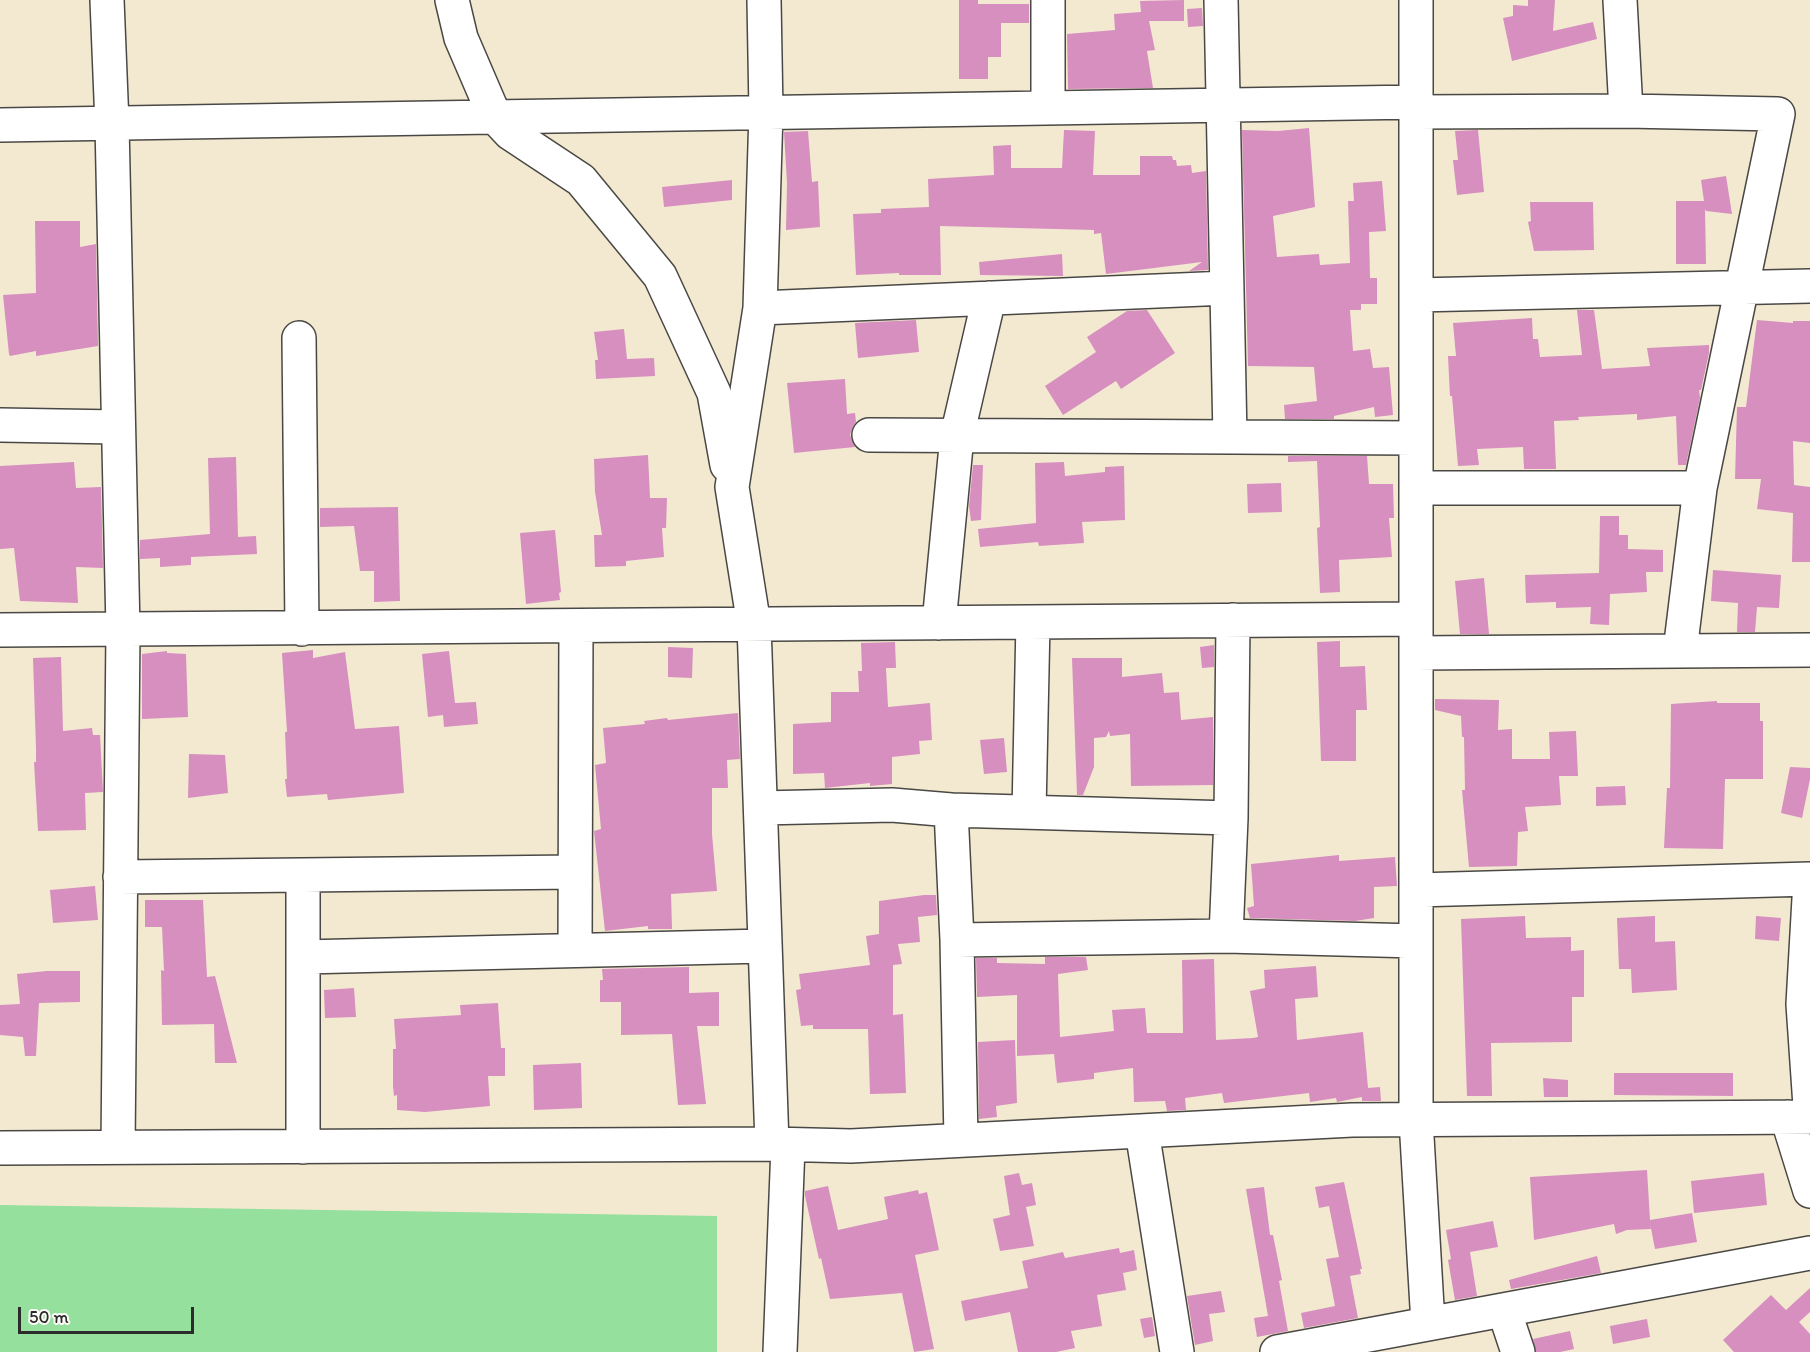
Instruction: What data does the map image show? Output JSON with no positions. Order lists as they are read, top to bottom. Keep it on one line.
{"scale_bar":"50 m"}
